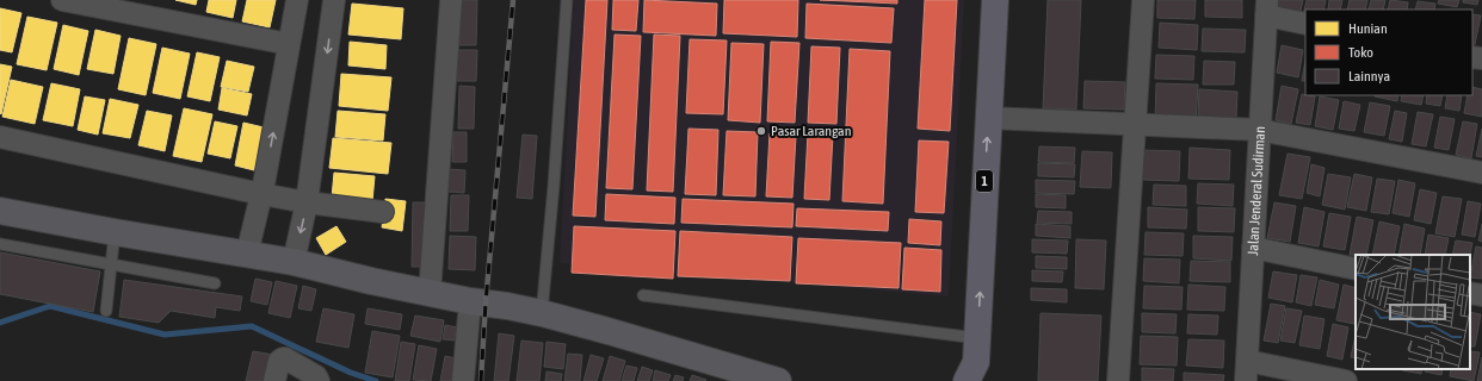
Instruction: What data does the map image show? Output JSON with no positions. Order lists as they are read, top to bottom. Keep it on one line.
{"streets":{"highway":["1"],"street":["Jalan Jenderal Sudirman"]},"places":["Pasar Larangan"],"legend":["Hunian","Toko","Lainnya"]}
